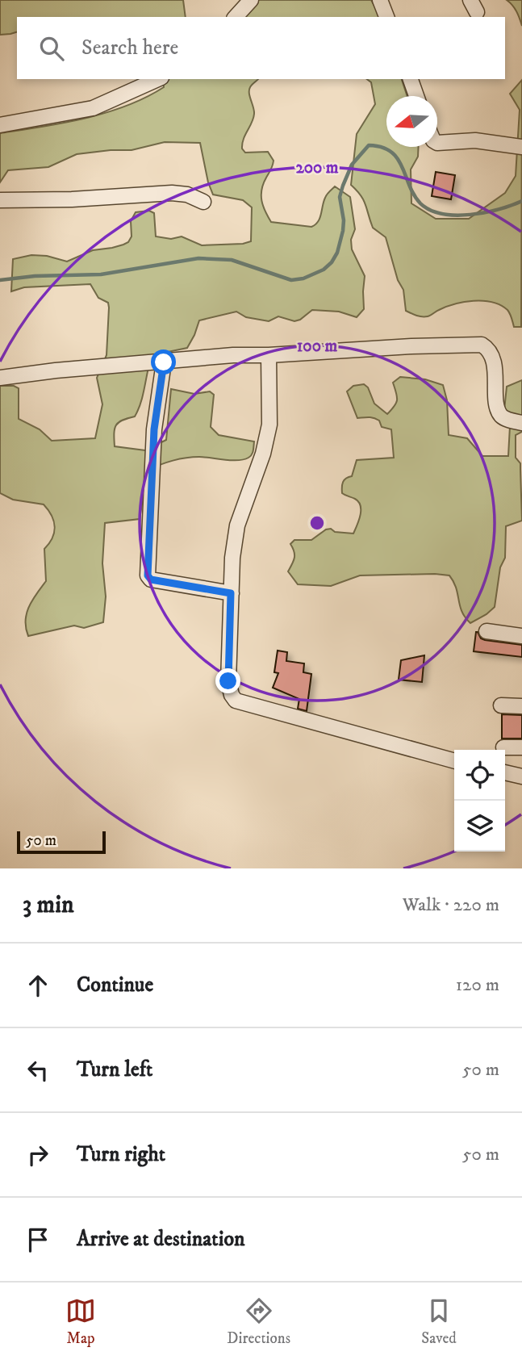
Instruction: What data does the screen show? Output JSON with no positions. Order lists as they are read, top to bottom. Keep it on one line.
{"scale_bar":"50 m","north":"left","page":{"search":"Search here","scale":"50 m","heading":["3 min","Walk · 220 m"],"list":[["Continue","120 m"],["Turn left","50 m"],["Turn right","50 m"],"Arrive at destination"],"nav":["Map","Directions","Saved"]},"rings":["200 m","100 m"]}
